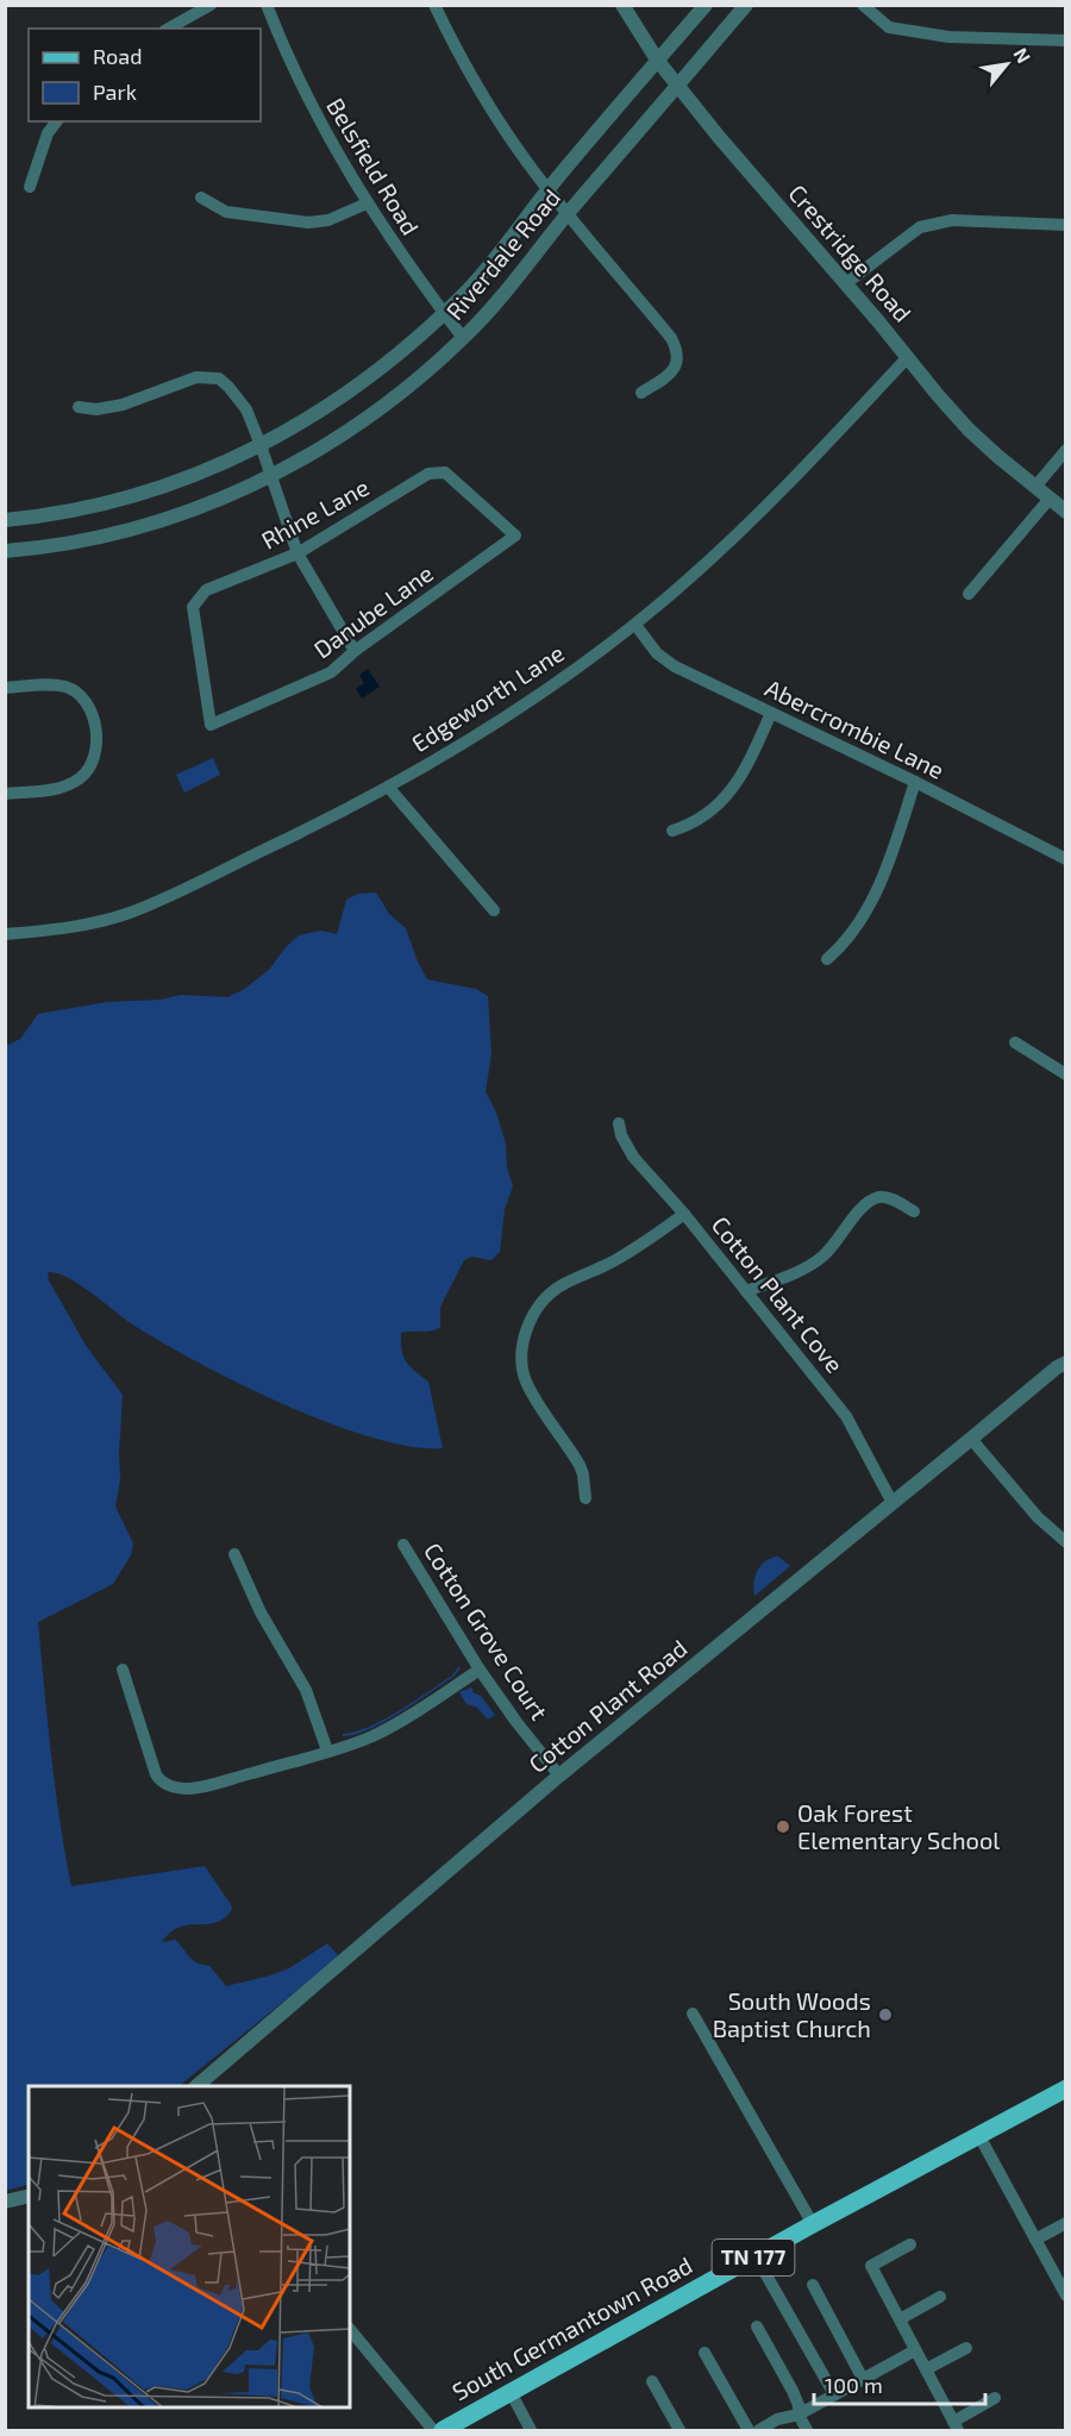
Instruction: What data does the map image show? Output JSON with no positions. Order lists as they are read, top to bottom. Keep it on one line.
{"streets":{"main road":["TN 177","South Germantown Road"],"street":["Belsfield Road","Crestridge Road","Riverdale Road","Rhine Lane","Danube Lane","Edgeworth Lane","Abercrombie Lane","Cotton Plant Cove","Cotton Grove Court","Cotton Plant Road"]},"crossings":[["Belsfield Road","Riverdale Road"],["Crestridge Road","Riverdale Road"],["Crestridge Road","Edgeworth Lane"],["Rhine Lane","Danube Lane"],["Edgeworth Lane","Abercrombie Lane"],["Cotton Plant Cove","Cotton Plant Road"],["Cotton Grove Court","Cotton Plant Road"]],"places":["Oak Forest Elementary School","South Woods Baptist Church"],"legend":["Road","Park"],"scale_bar":"100 m","north":"top right"}
